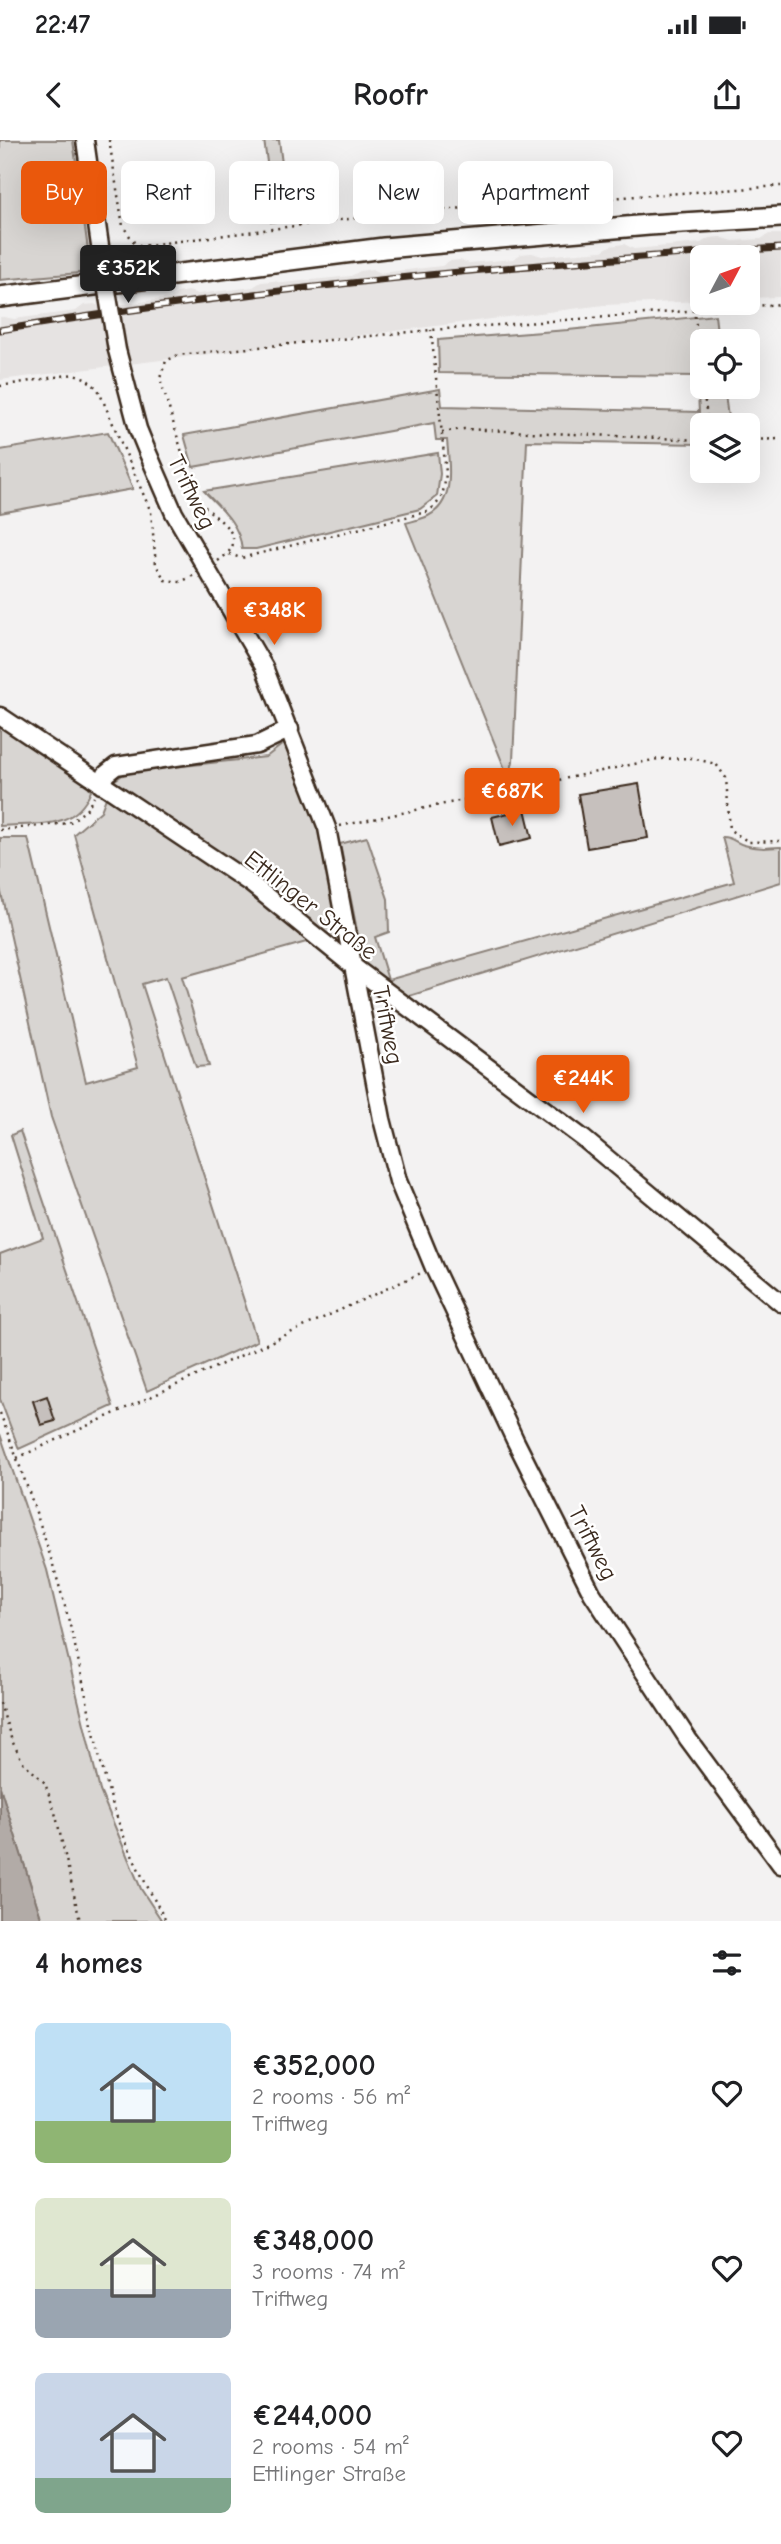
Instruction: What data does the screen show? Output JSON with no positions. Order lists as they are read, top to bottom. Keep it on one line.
{"streets":{"street":["Triftweg","Ettlinger Straße"]},"crossings":[["Triftweg","Ettlinger Straße"]],"north":"top right","page":{"status":"22:47","header":"Roofr","chip":["Buy","Rent","Filters","New","Apartment"],"price":["€352K","€348K","€687K","€244K"],"heading":"4 homes","list":[{"name":"€352,000","note":"2 rooms · 56 m² · Triftweg"},{"name":"€348,000","note":"3 rooms · 74 m² · Triftweg"},{"name":"€244,000","note":"2 rooms · 54 m² · Ettlinger Straße"}]}}
